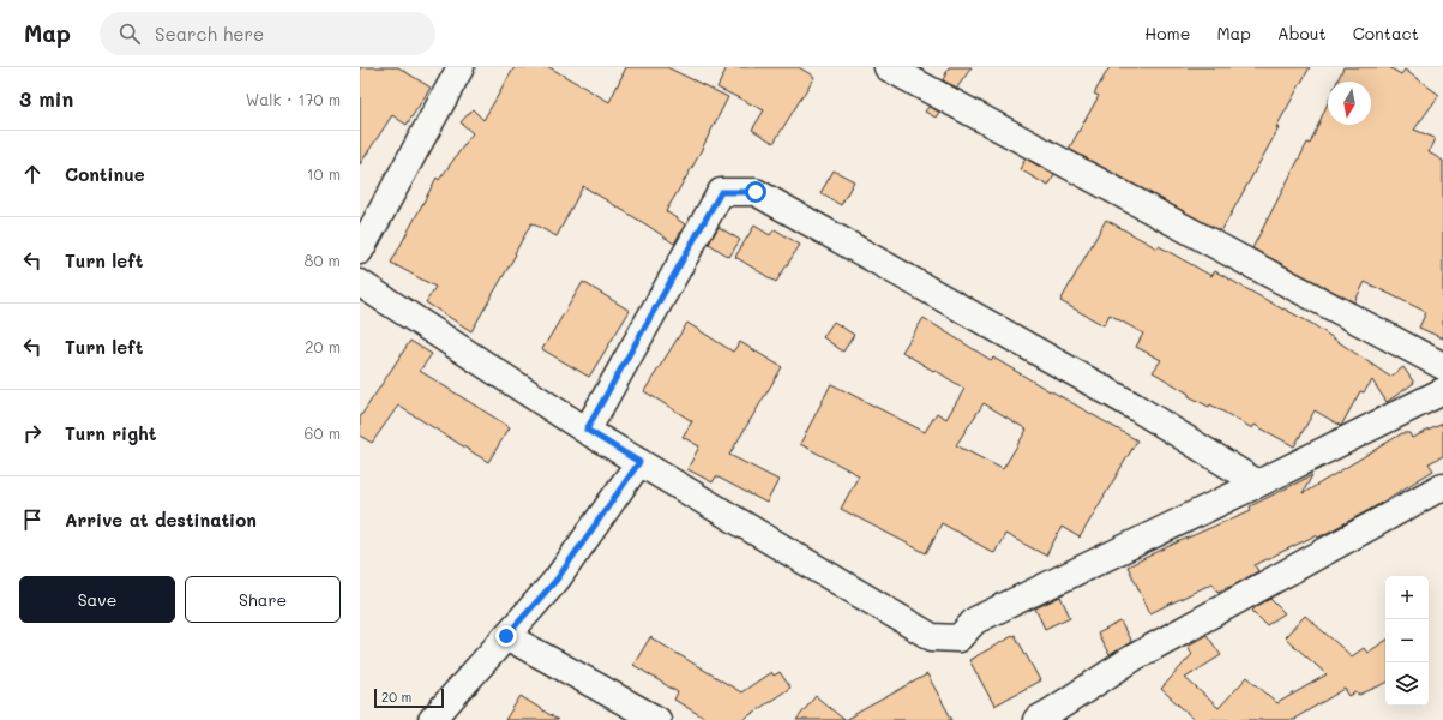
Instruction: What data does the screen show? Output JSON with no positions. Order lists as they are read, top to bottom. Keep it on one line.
{"scale_bar":"20 m","north":"bottom","page":{"header":"Map","search":"Search here","nav":["Home","Map","About","Contact"],"heading":["3 min","Walk · 170 m"],"list":[["Continue","10 m"],["Turn left","80 m"],["Turn left","20 m"],["Turn right","60 m"],"Arrive at destination"],"buttons":["Save","Share"],"map_buttons":["+","−"],"scale":"20 m"}}
